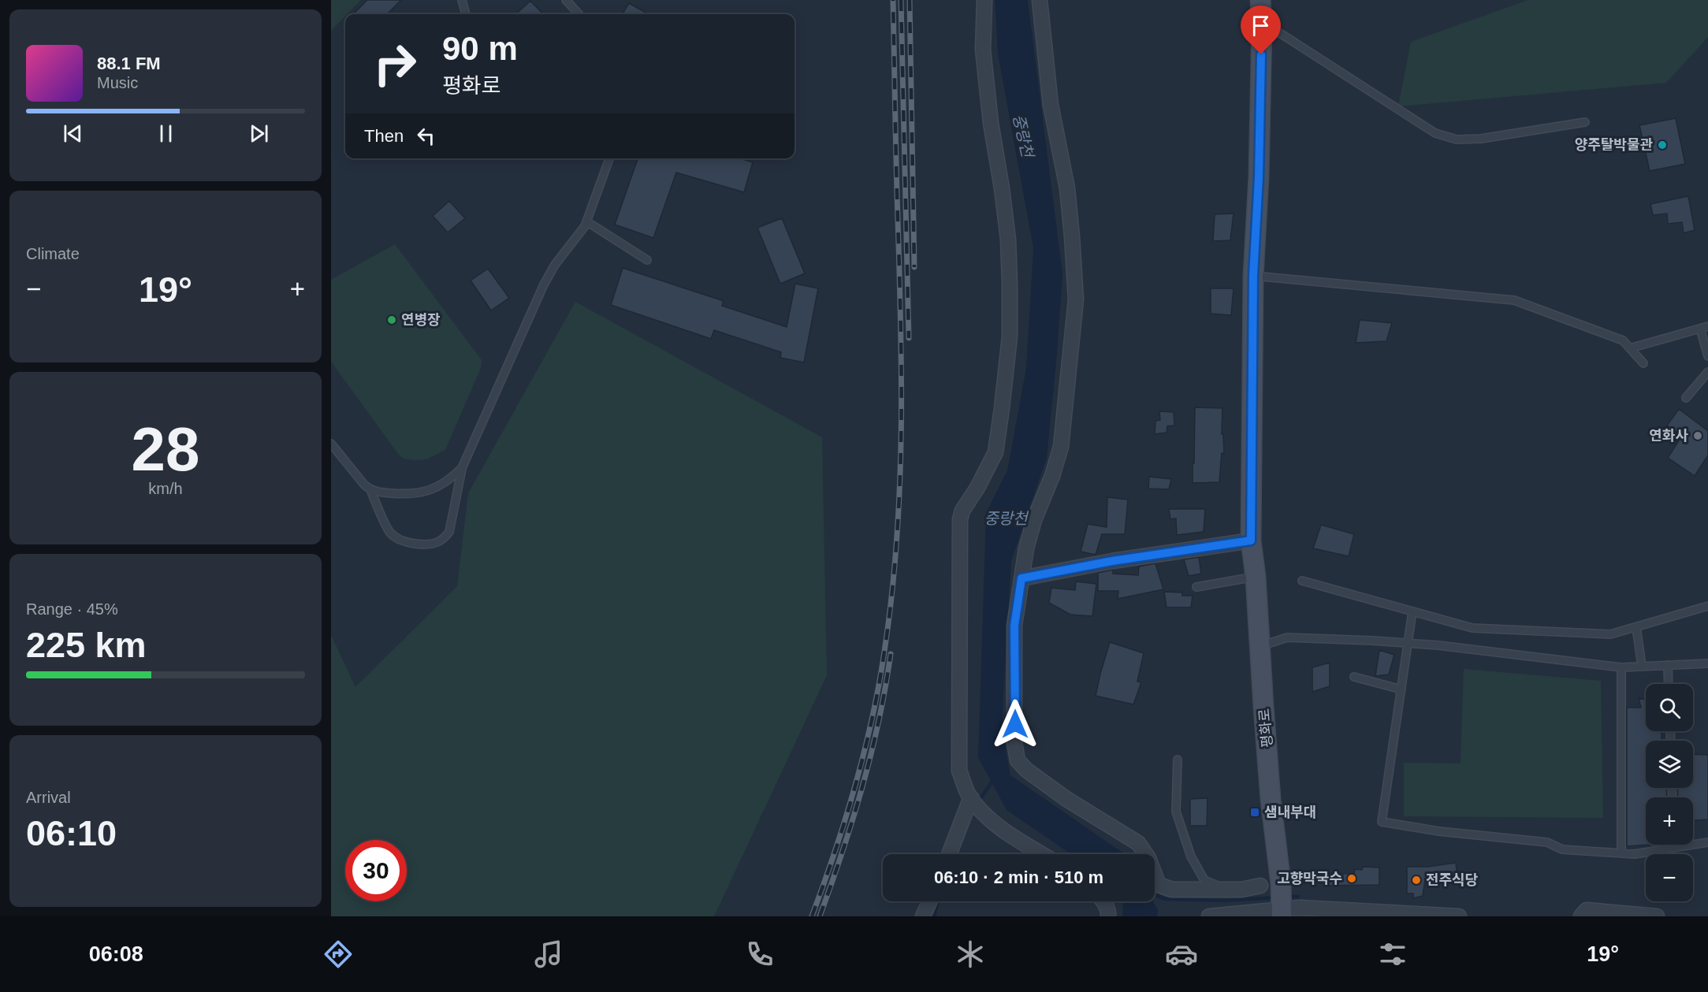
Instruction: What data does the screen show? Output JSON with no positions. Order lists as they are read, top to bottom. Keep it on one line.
{"streets":{"main road":["평화로"]},"water":["중랑천"],"places":{"other":["양주탈박물관","연병장","연화사","고향막국수","전주식당"],"transit":["샘내부대"]},"page":{"turn":["90 m","평화로"],"song":["88.1 FM","Music"],"then":"Then","tile":["Climate",["28","km/h"],["Range · 45%","225 km"],["Arrival","06:10"]],"heat":["−","19°","+"],"map_buttons":["+","−"],"limit":"30","trip":"06:10 · 2 min · 510 m","tabs":["06:08","19°"]}}
